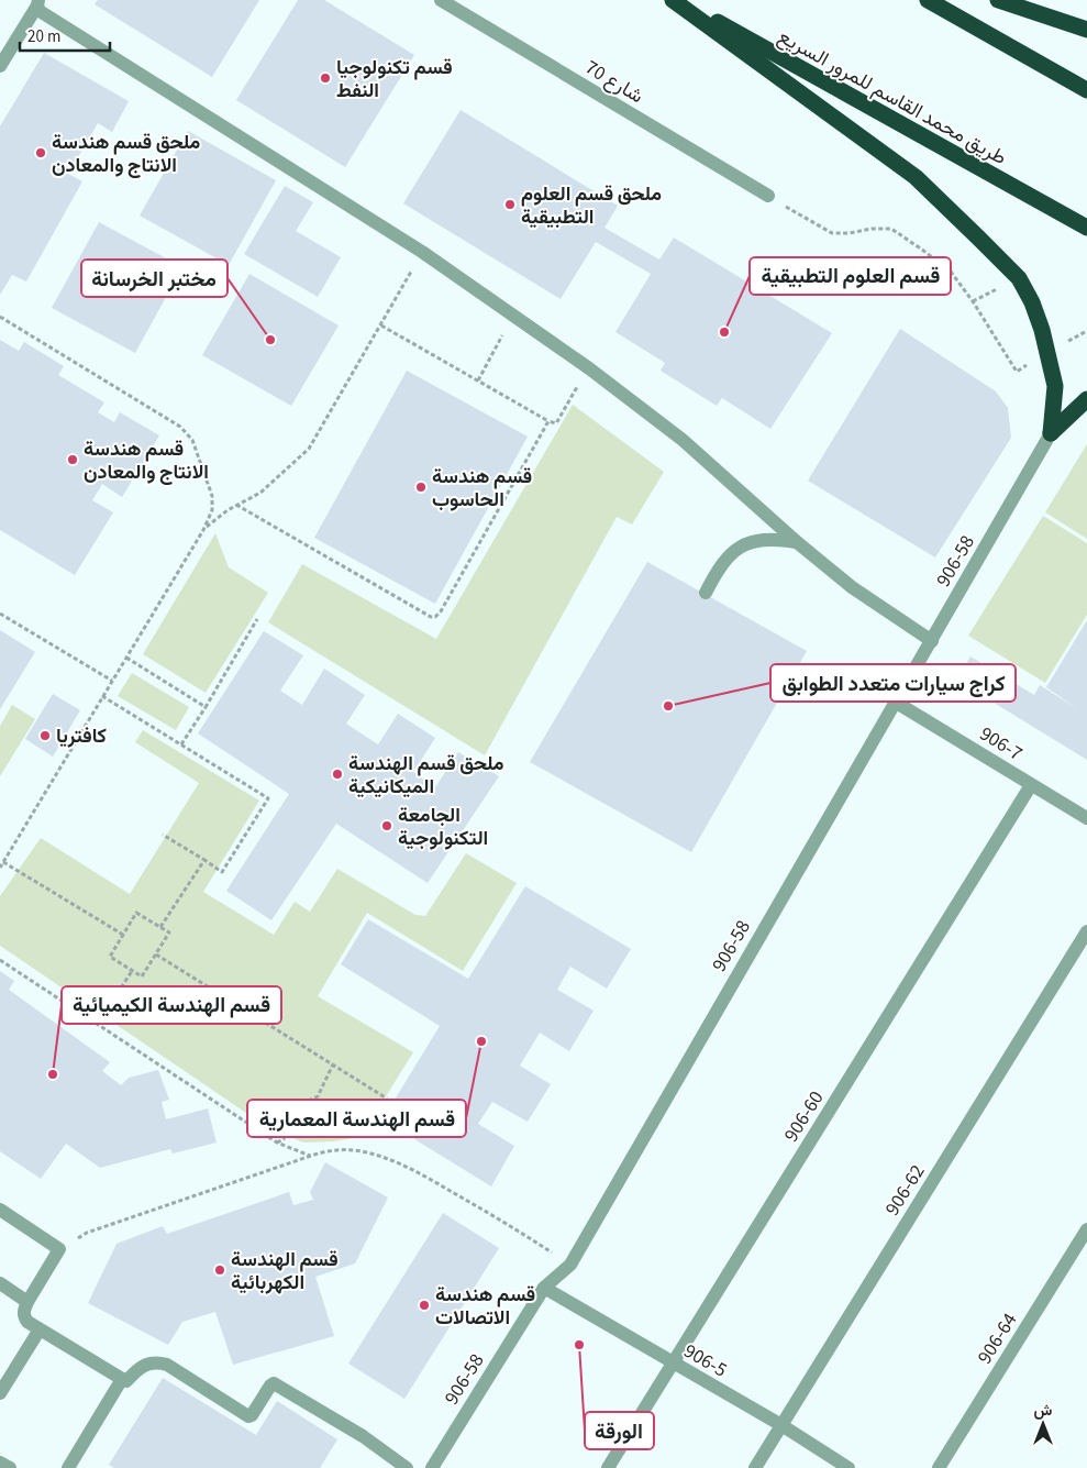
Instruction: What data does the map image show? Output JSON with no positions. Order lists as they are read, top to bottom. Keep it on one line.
{"streets":{"highway":["طريق محمد القاسم للمرور السريع"],"street":["شارع 70","906-58","906-7","906-60","906-62","906-64","906-5"]},"crossings":[["906-58","906-7"],["906-58","906-5"],["906-7","906-60"],["906-60","906-5"],["906-62","906-5"]],"places":["قسم تكنولوجيا النفط","ملحق قسم هندسة الانتاج والمعادن","ملحق قسم العلوم التطبيقية","قسم العلوم التطبيقية","مختبر الخرسانة","قسم هندسة الانتاج والمعادن","قسم هندسة الحاسوب","كراج سيارات متعدد الطوابق","كافتريا","ملحق قسم الهندسة الميكانيكية","الجامعة التكنولوجية","قسم الهندسة المعمارية","قسم الهندسة الكيميائية","قسم الهندسة الكهربائية","قسم هندسة الاتصالات","الورقة"],"scale_bar":"20 m","north":"top"}
